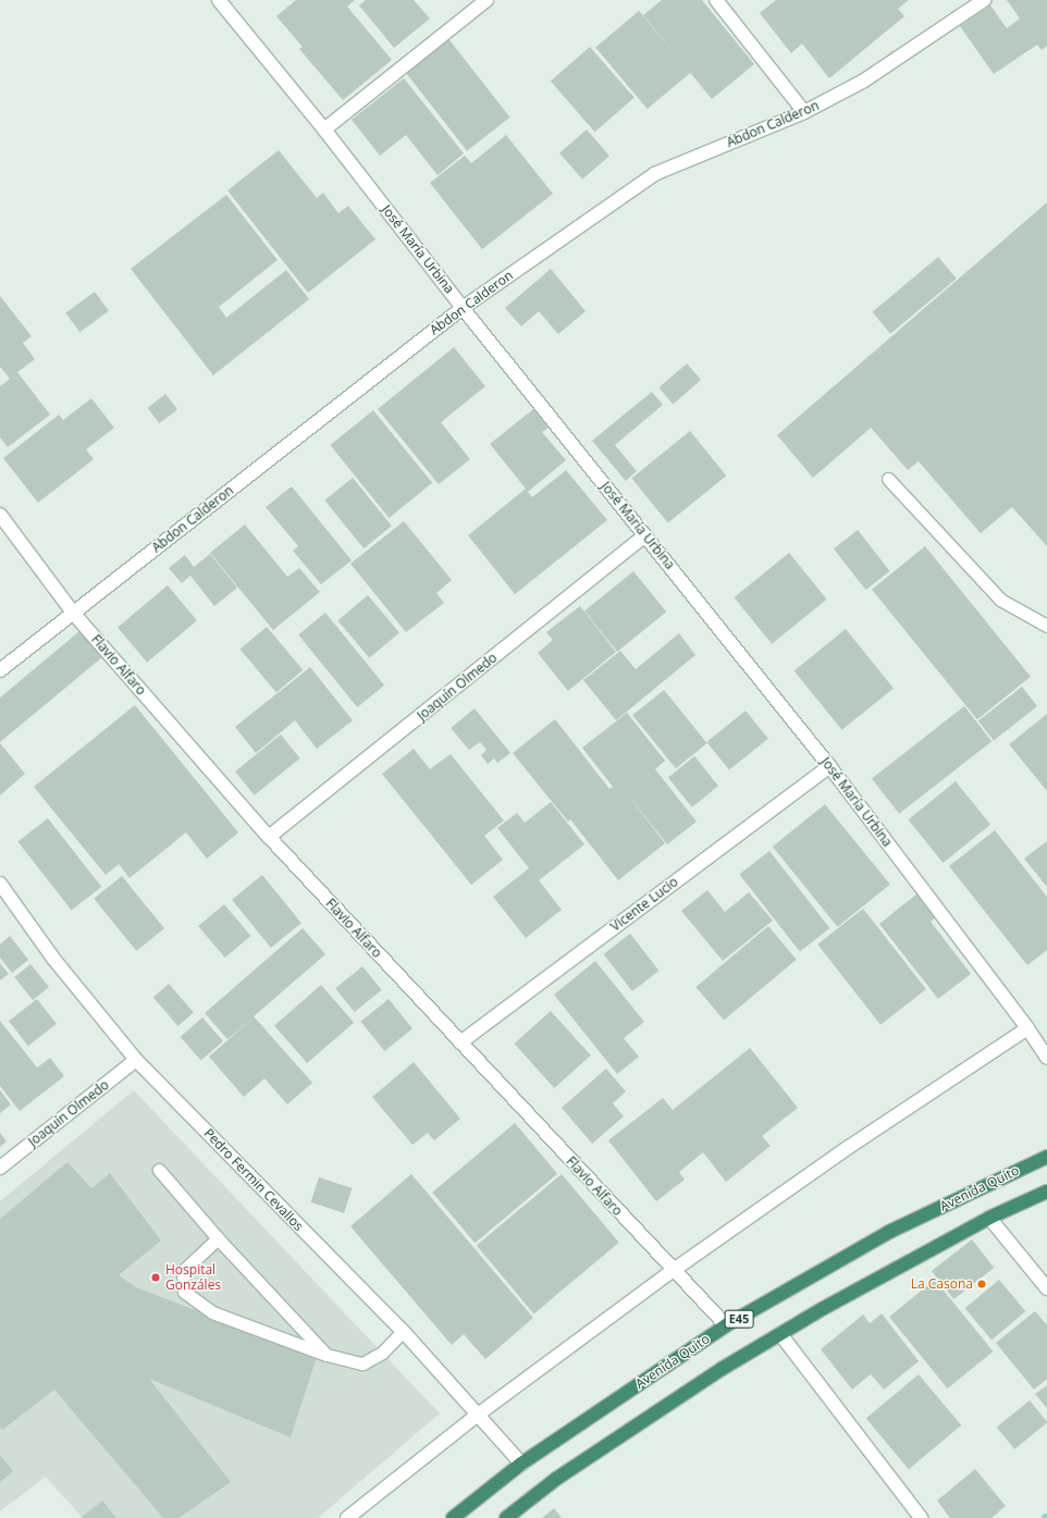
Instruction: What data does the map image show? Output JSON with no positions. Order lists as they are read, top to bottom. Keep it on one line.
{"streets":{"highway":["Avenida Quito","E45"],"street":["Abdon Calderon","José María Urbina","Flavio Alfaro","Joaquín Olmedo","Vicente Lucio","Pedro Fermin Cevallos"]},"crossings":[["Abdon Calderon","José María Urbina"],["Abdon Calderon","Flavio Alfaro"],["José María Urbina","Joaquín Olmedo"],["José María Urbina","Vicente Lucio"],["Flavio Alfaro","Joaquín Olmedo"],["Flavio Alfaro","Vicente Lucio"],["Flavio Alfaro","Avenida Quito"],["Joaquín Olmedo","Pedro Fermin Cevallos"],["Pedro Fermin Cevallos","Avenida Quito"]],"places":["Hospital Gonzáles","La Casona"]}
